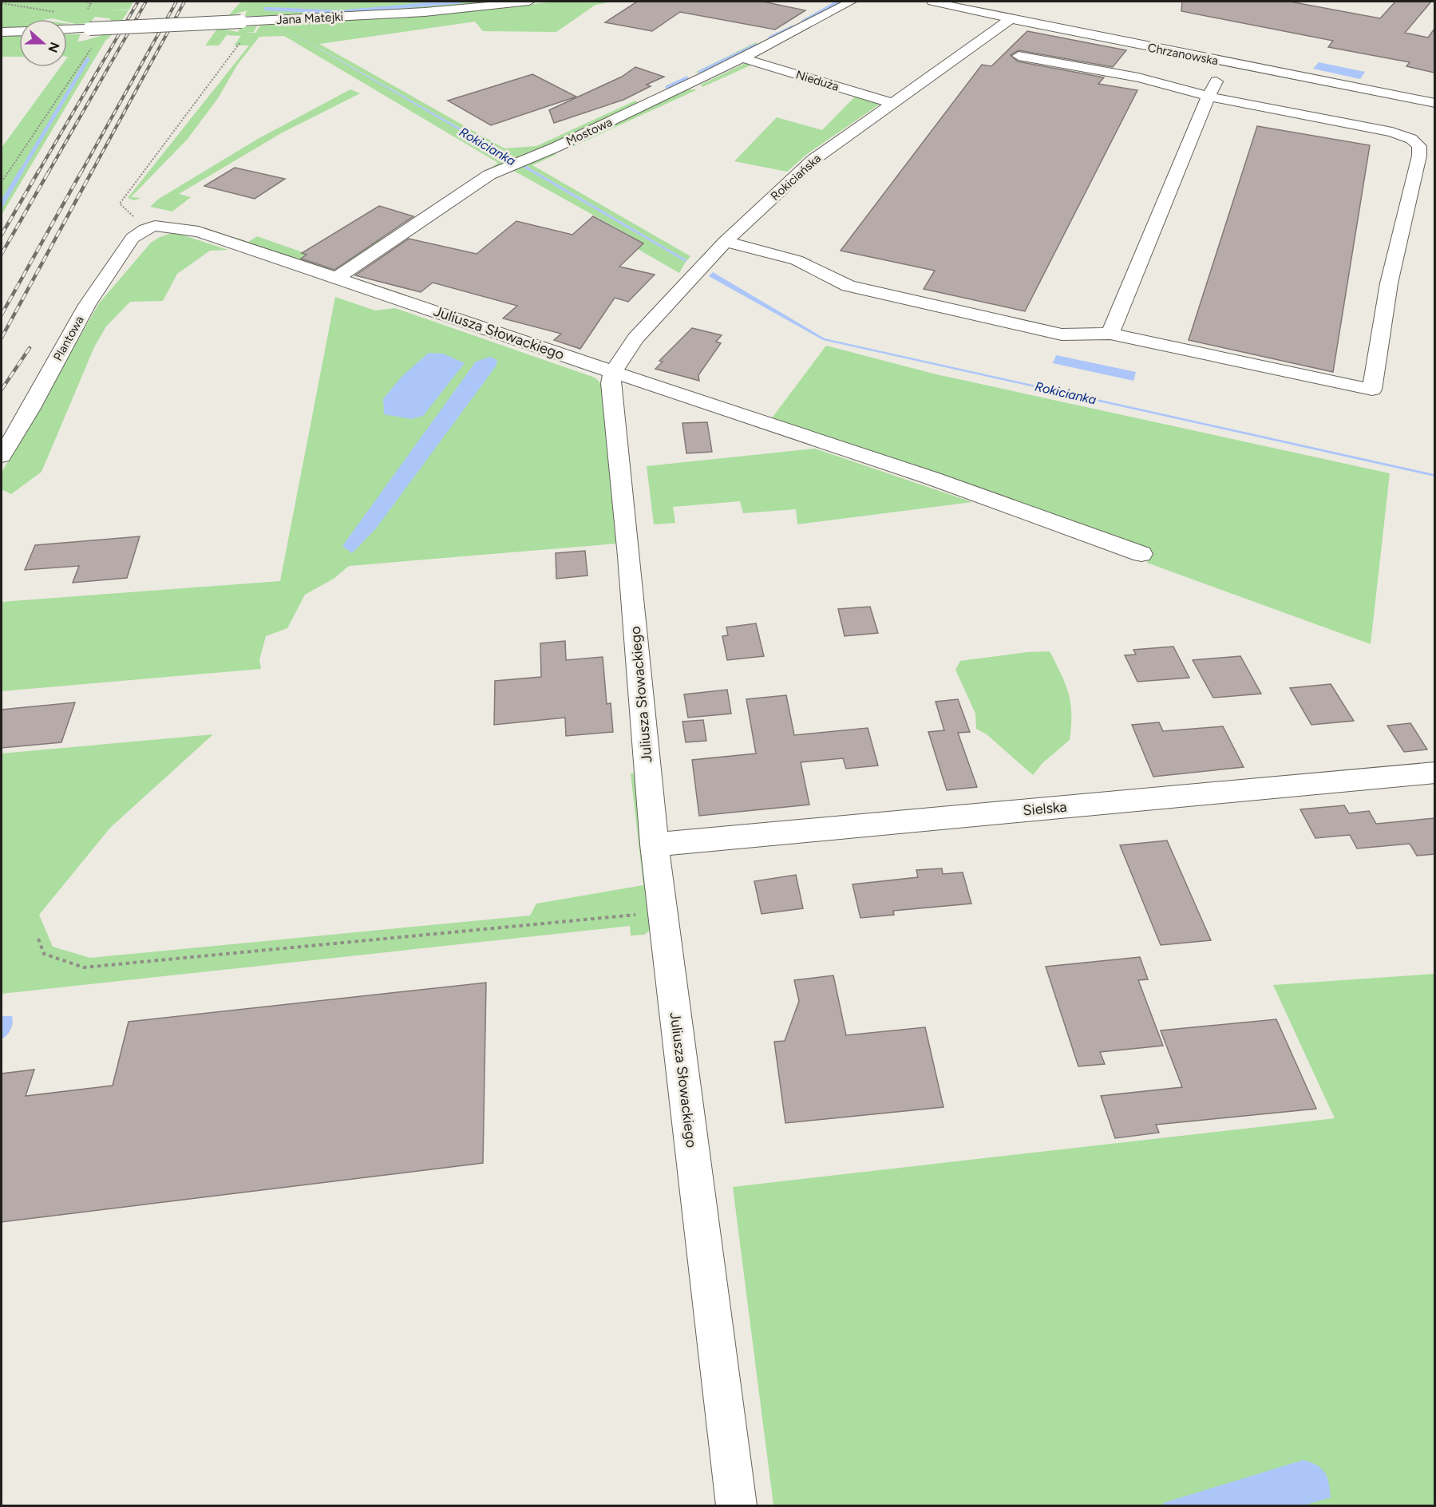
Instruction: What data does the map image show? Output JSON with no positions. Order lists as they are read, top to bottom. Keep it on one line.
{"streets":{"street":["Jana Matejki","Chrzanowska","Nieduża","Mostowa","Rokiciańska","Juliusza Słowackiego","Plantowa","Sielska"]},"crossings":[["Chrzanowska","Rokiciańska"],["Nieduża","Mostowa"],["Nieduża","Rokiciańska"],["Mostowa","Juliusza Słowackiego"],["Rokiciańska","Juliusza Słowackiego"],["Juliusza Słowackiego","Plantowa"],["Juliusza Słowackiego","Sielska"]],"water":["Rokicianka"],"north":"right"}
